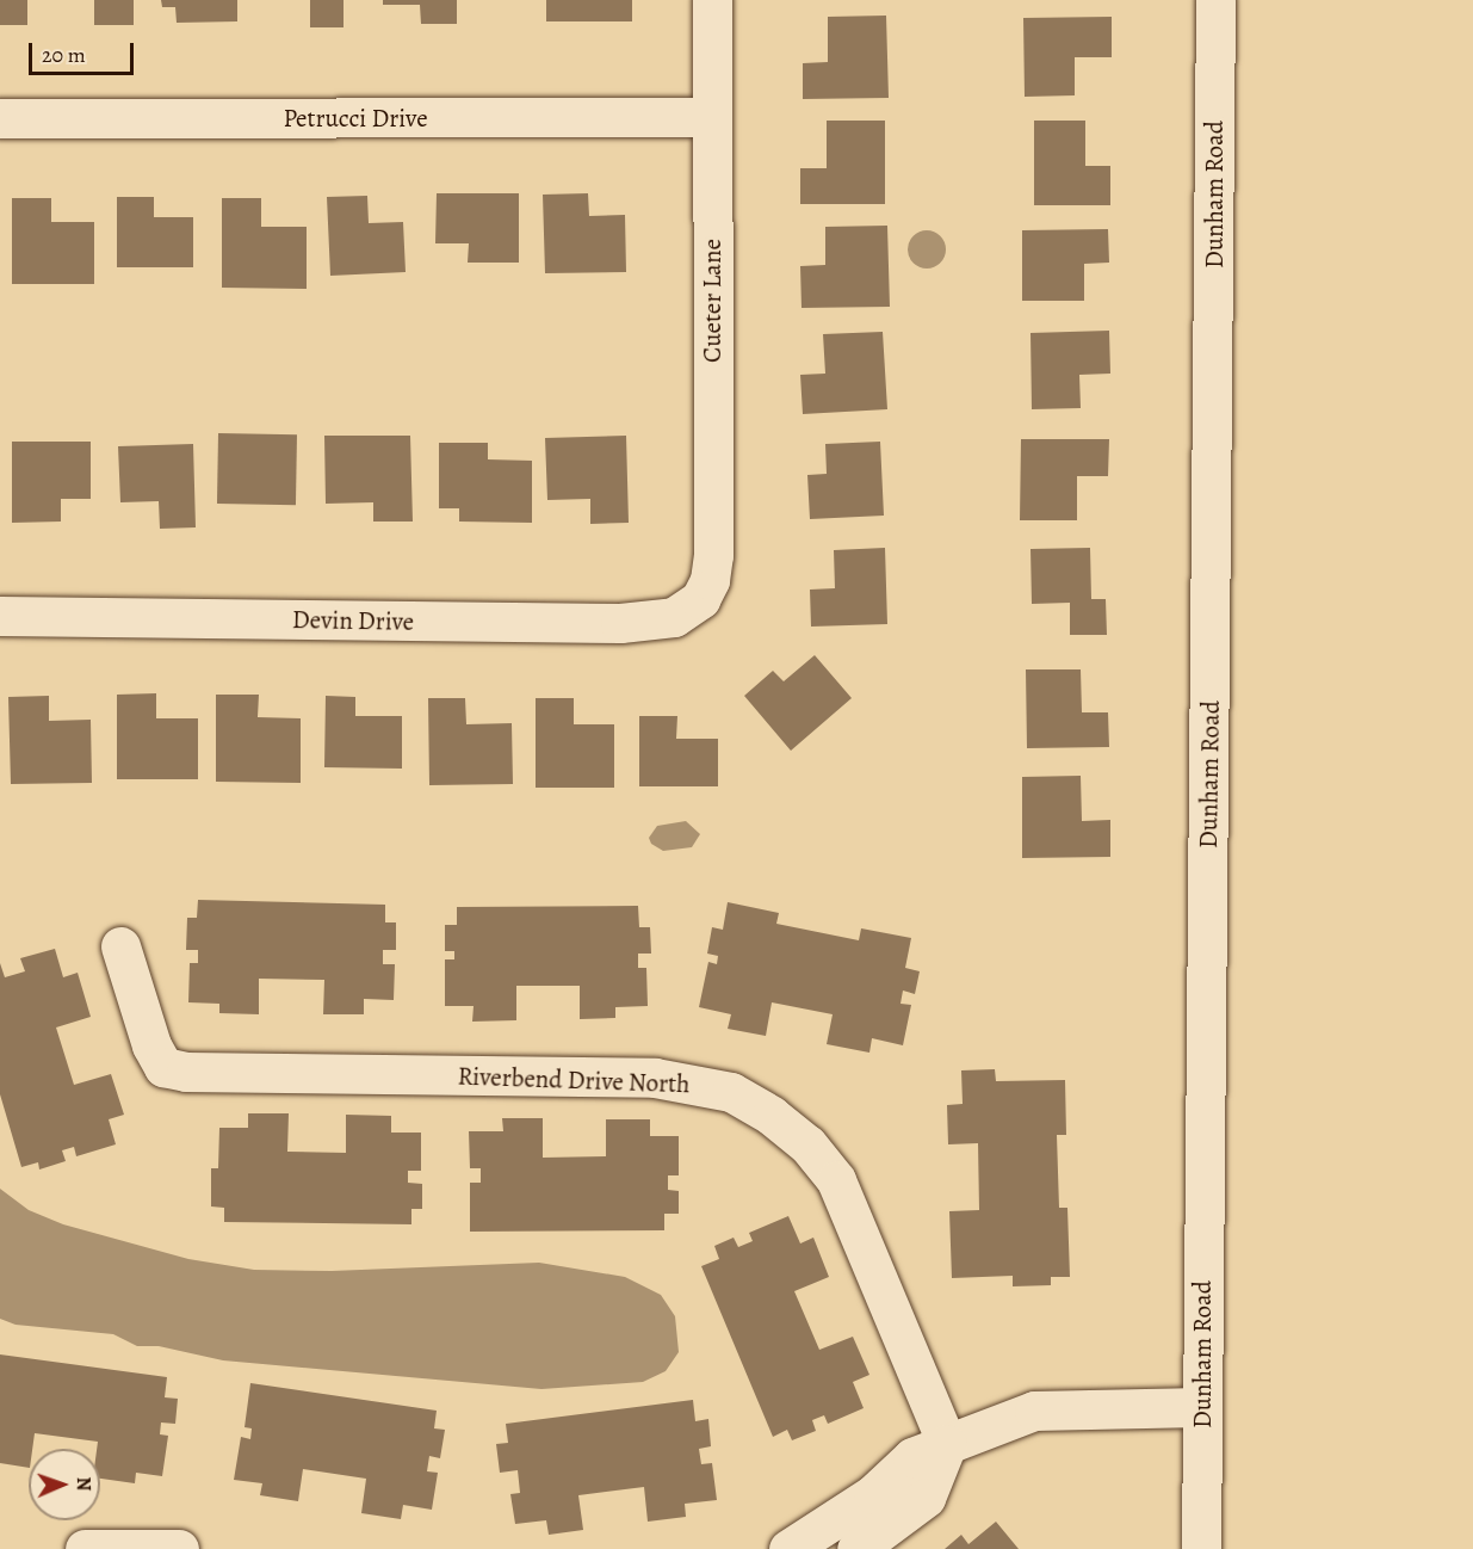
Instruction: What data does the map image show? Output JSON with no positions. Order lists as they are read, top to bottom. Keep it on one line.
{"streets":{"street":["Petrucci Drive","Dunham Road","Cueter Lane","Devin Drive","Riverbend Drive North"]},"crossings":[["Petrucci Drive","Cueter Lane"],["Cueter Lane","Devin Drive"]],"scale_bar":"20 m","north":"right"}
